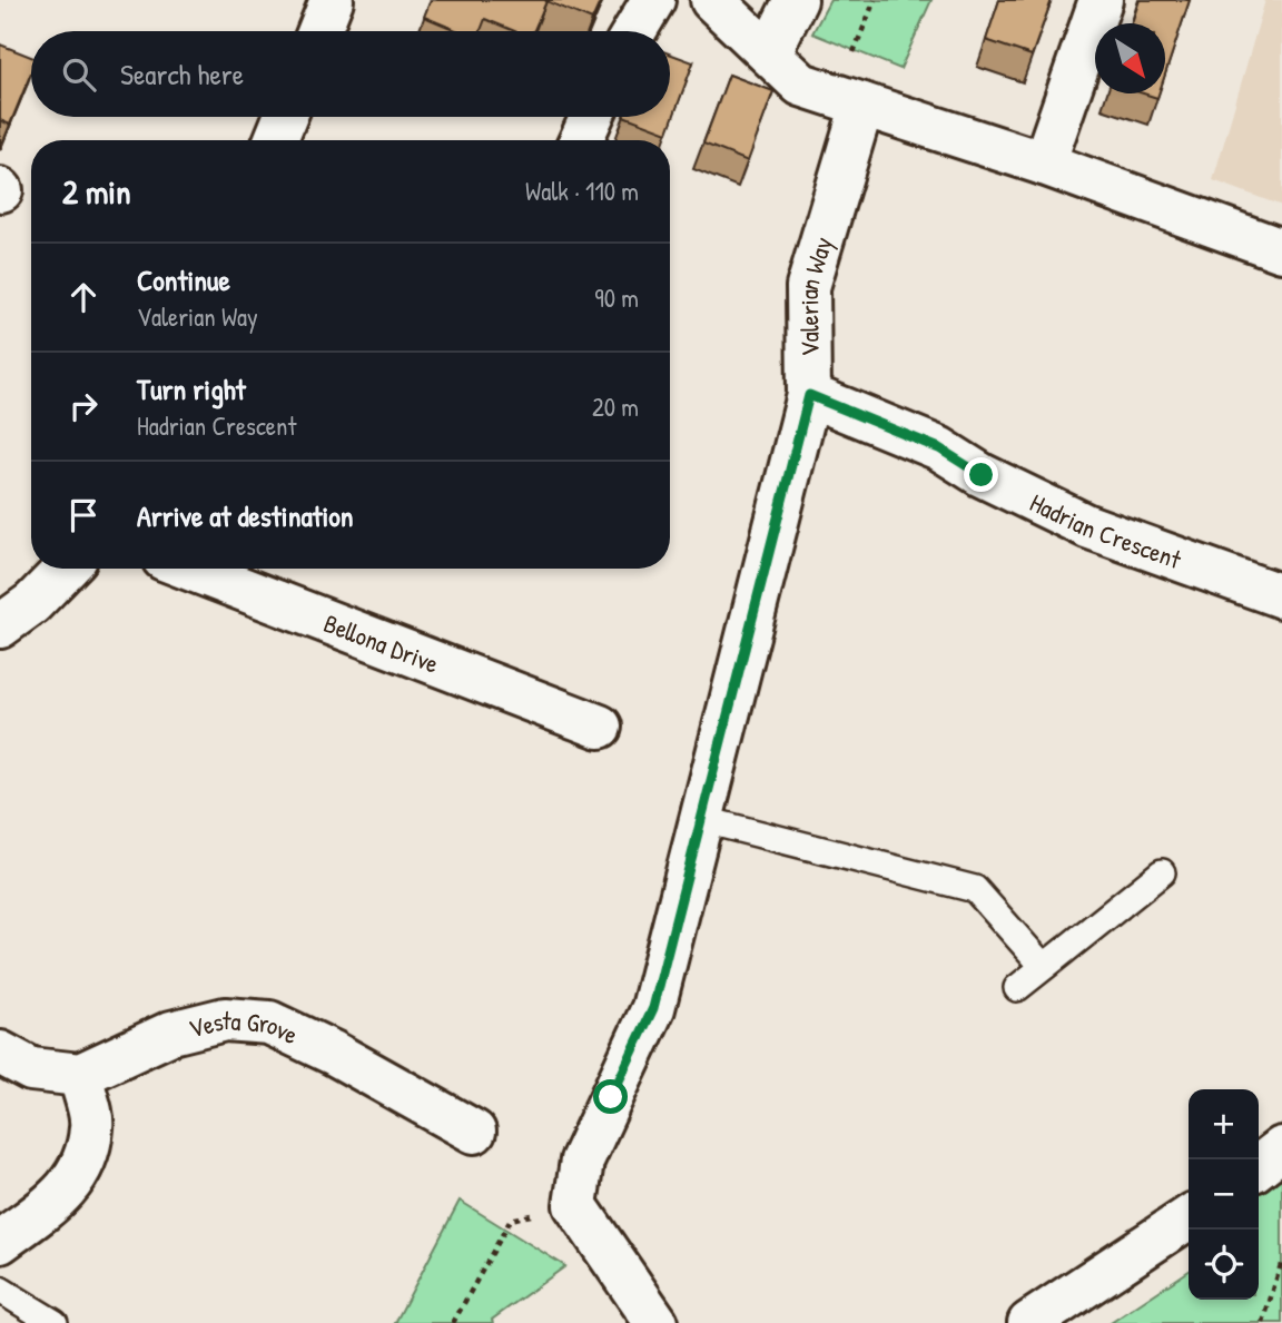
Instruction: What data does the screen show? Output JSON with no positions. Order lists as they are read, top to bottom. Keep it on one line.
{"streets":{"street":["Valerian Way","Hadrian Crescent","Bellona Drive","Vesta Grove"]},"crossings":[["Valerian Way","Hadrian Crescent"]],"north":"bottom right","page":{"search":"Search here","heading":["2 min","Walk · 110 m"],"list":[["Continue","Valerian Way","90 m"],["Turn right","Hadrian Crescent","20 m"],"Arrive at destination"],"map_buttons":["+","−"]}}
